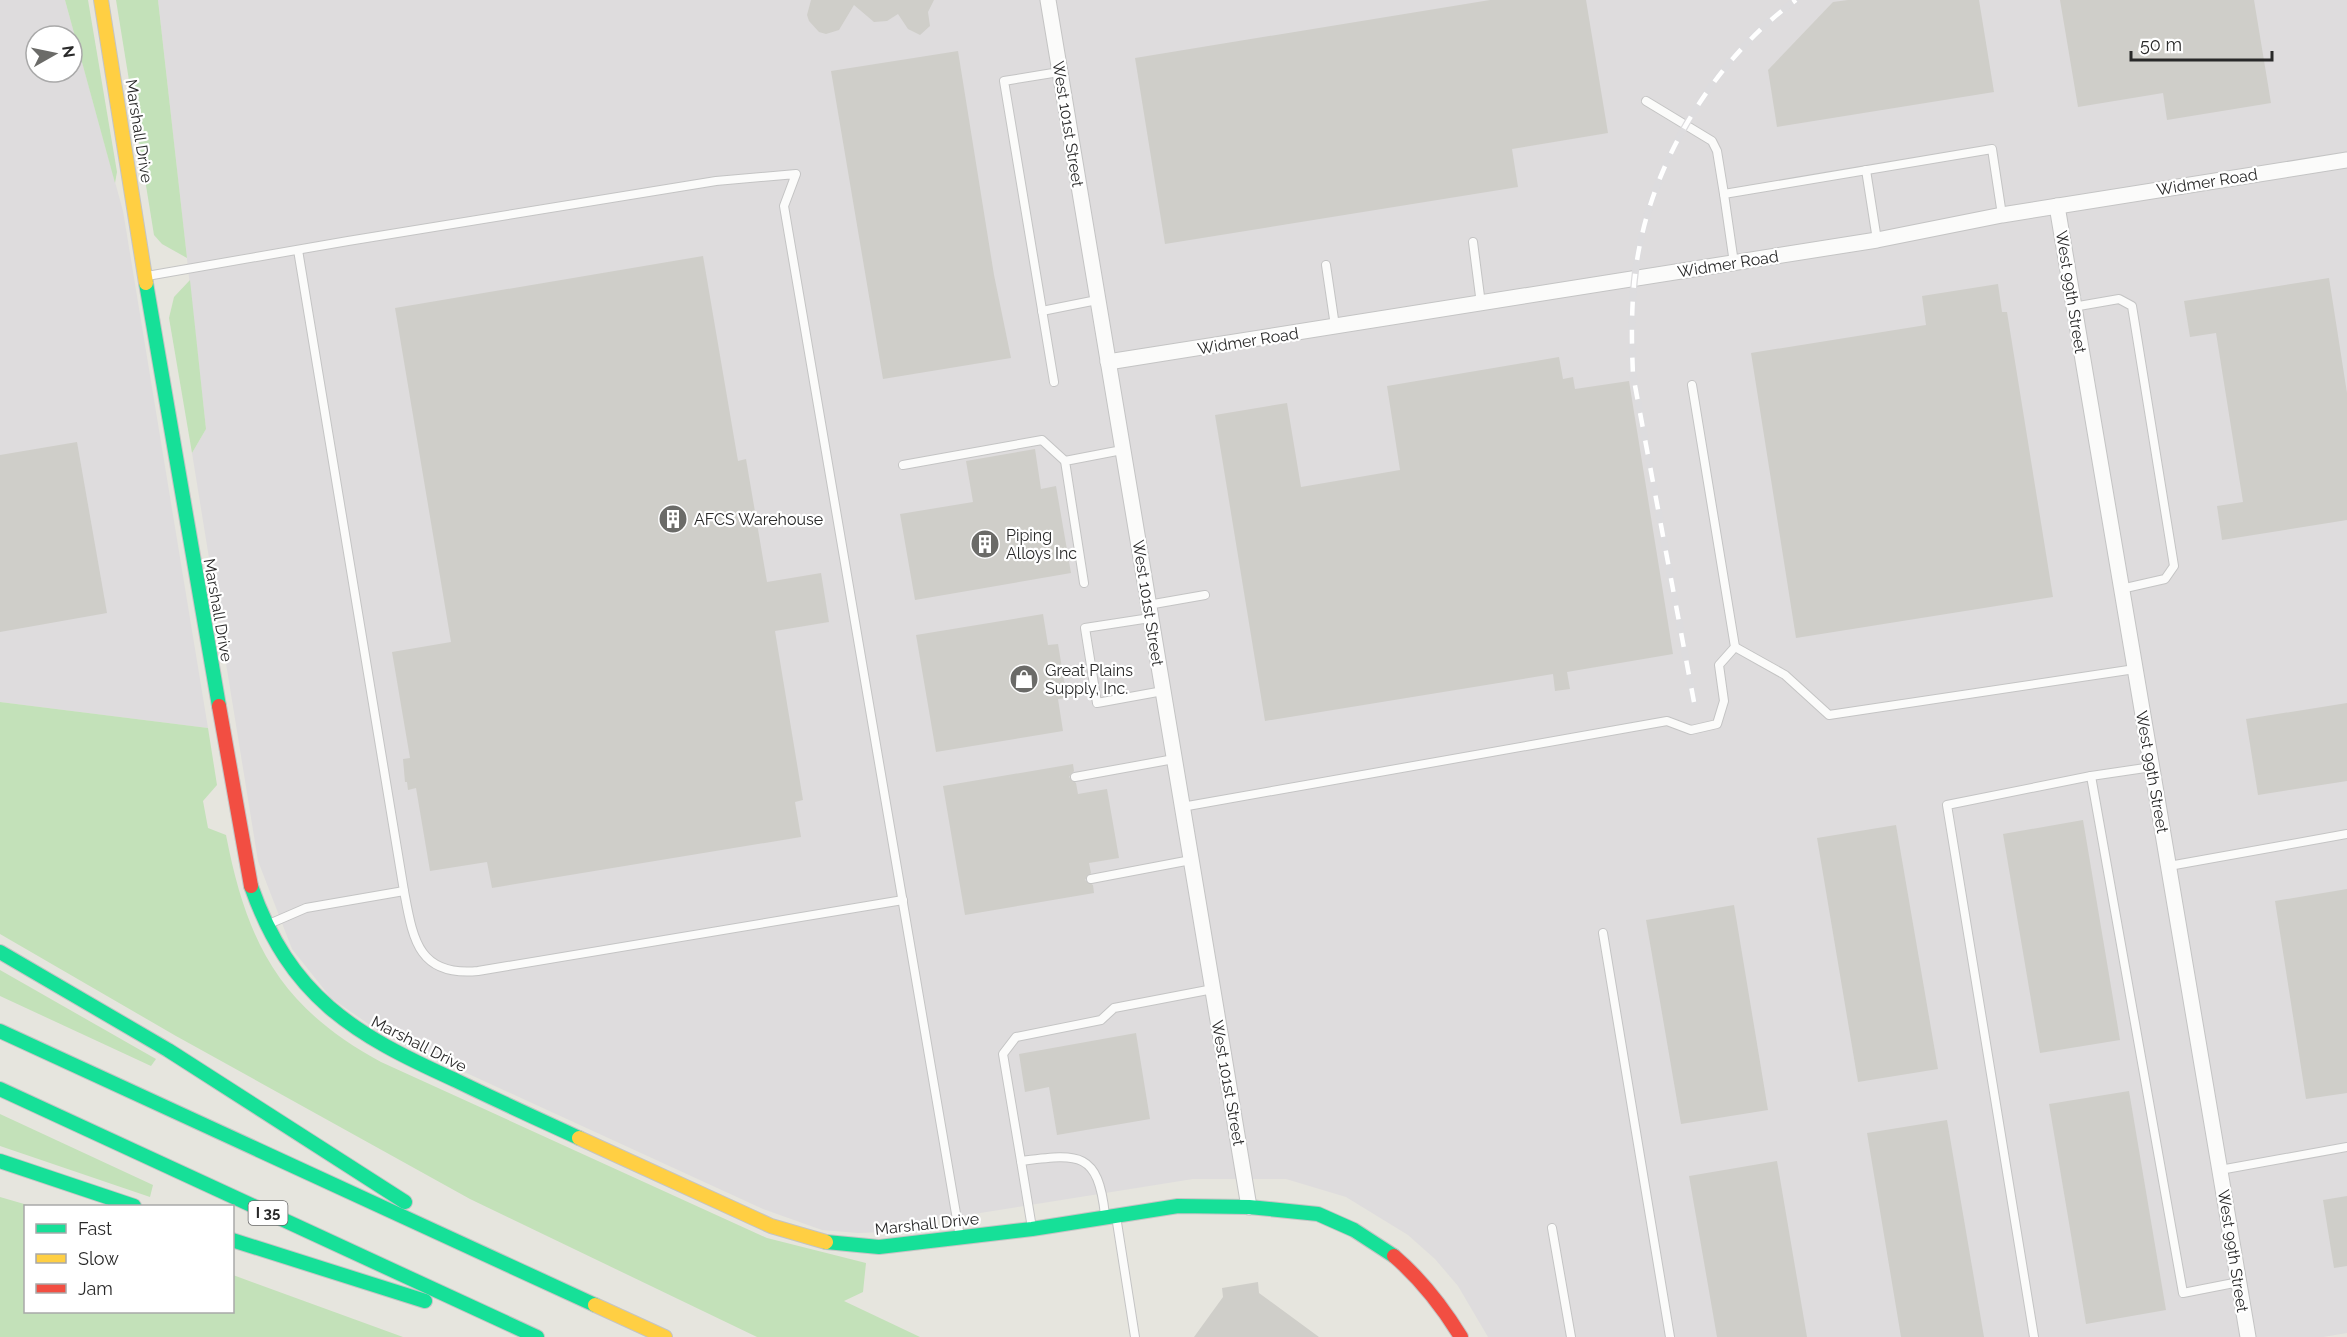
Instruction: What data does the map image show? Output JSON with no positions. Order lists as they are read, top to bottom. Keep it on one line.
{"streets":{"main road":["Marshall Drive","I 35"],"street":["West 101st Street","Widmer Road","West 99th Street"]},"crossings":[["West 101st Street","Marshall Drive"],["West 101st Street","Widmer Road"],["Widmer Road","West 99th Street"]],"places":{"building":["AFCS Warehouse","Piping Alloys Inc"],"shop":["Great Plains Supply, Inc."]},"legend":["Fast","Slow","Jam"],"scale_bar":"50 m","north":"right"}
